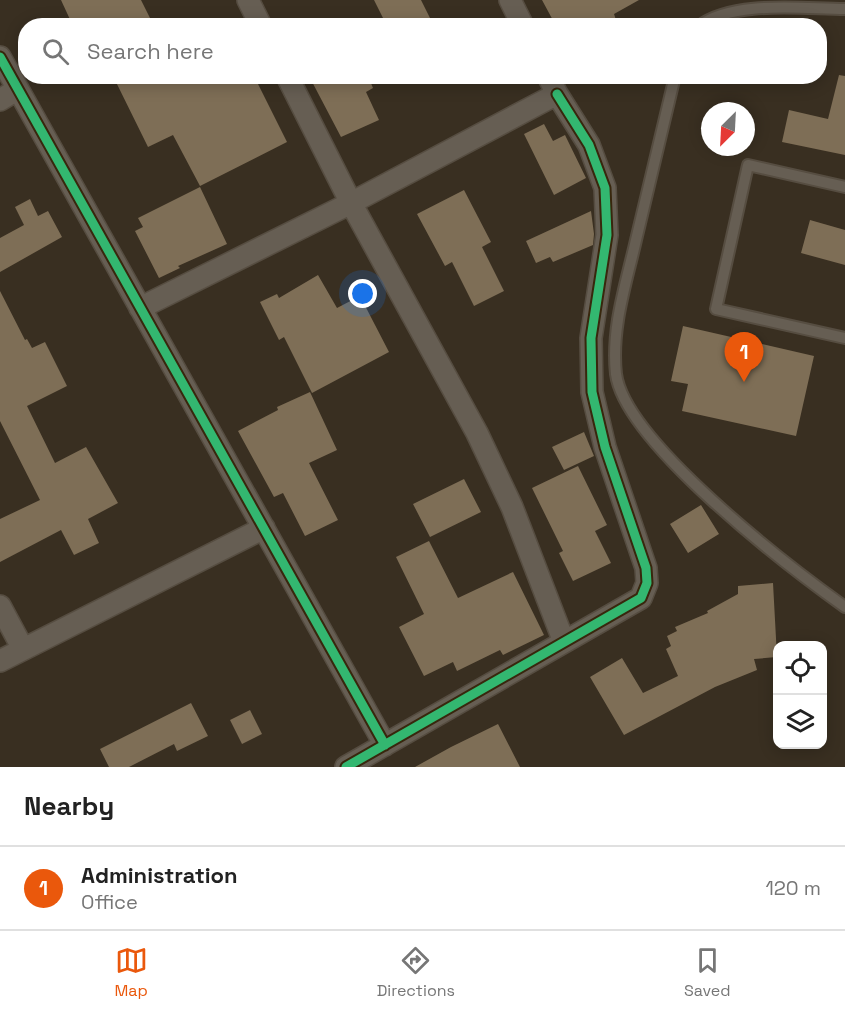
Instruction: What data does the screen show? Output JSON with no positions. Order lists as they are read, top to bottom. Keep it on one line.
{"north":"bottom left","page":{"search":"Search here","pins":"1","heading":"Nearby","list":[{"mark":"1","name":"Administration","note":"Office","value":"120 m"}],"nav":["Map","Directions","Saved"]}}
